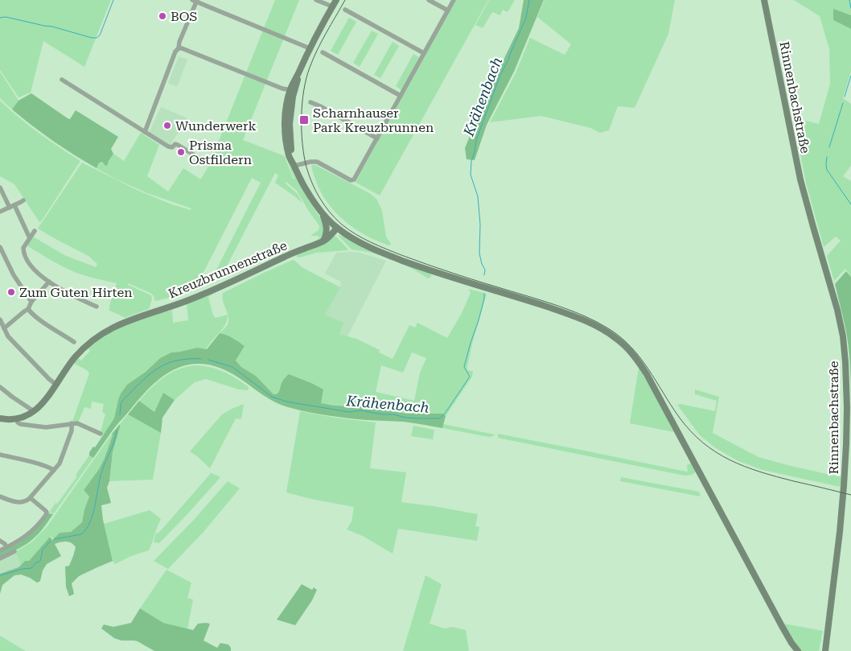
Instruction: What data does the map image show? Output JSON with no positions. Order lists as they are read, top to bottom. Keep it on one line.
{"streets":{"main road":["Rinnenbachstraße","Kreuzbrunnenstraße"]},"water":["Krähenbach"],"places":{"other":["BOS","Wunderwerk","Prisma Ostfildern","Zum Guten Hirten"],"transit":["Scharnhauser Park Kreuzbrunnen"]}}
